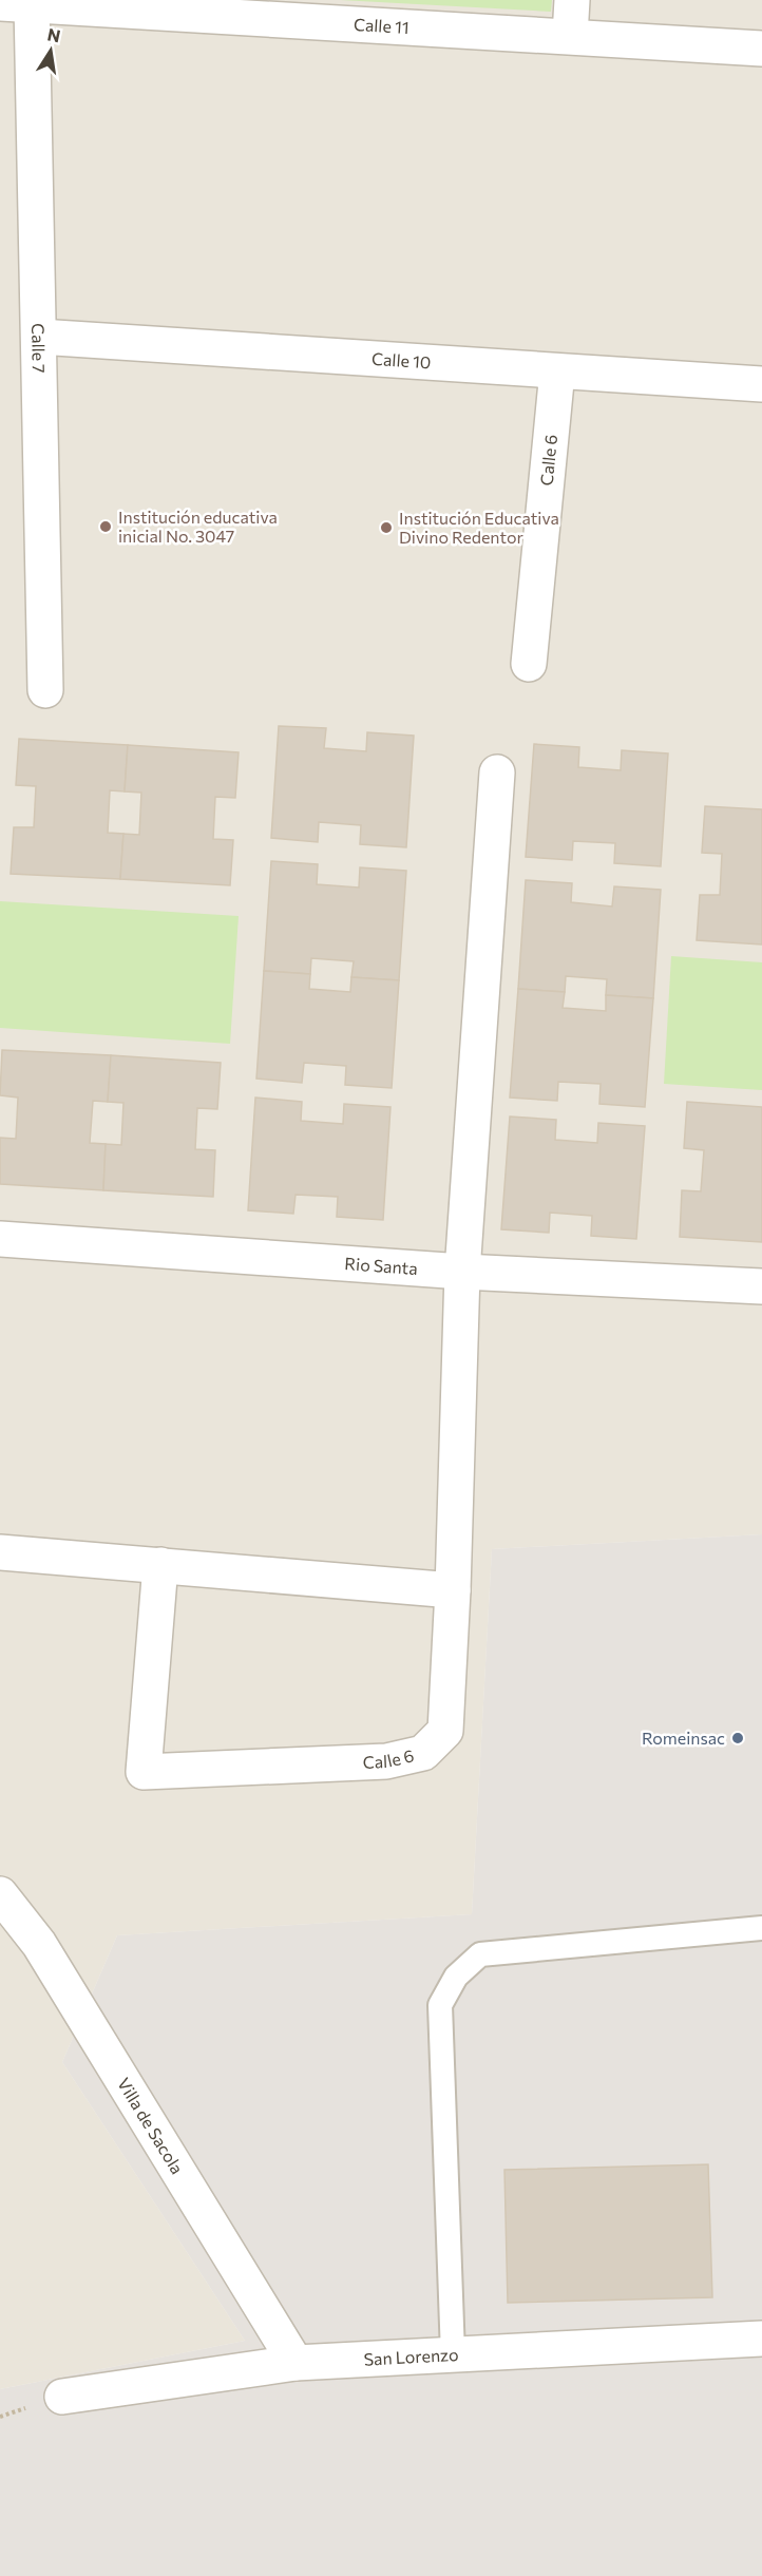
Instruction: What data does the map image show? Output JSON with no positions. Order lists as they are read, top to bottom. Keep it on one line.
{"streets":{"street":["Calle 11","Calle 7","Calle 10","Calle 6","Rio Santa","Villa de Sacola","San Lorenzo"]},"crossings":[["Calle 11","Calle 7"],["Calle 7","Calle 10"],["Calle 10","Calle 6"],["Calle 6","Rio Santa"],["Villa de Sacola","San Lorenzo"]],"places":["Institución educativa inicial No. 3047","Institución Educativa Divino Redentor","Romeinsac"],"north":"top"}
